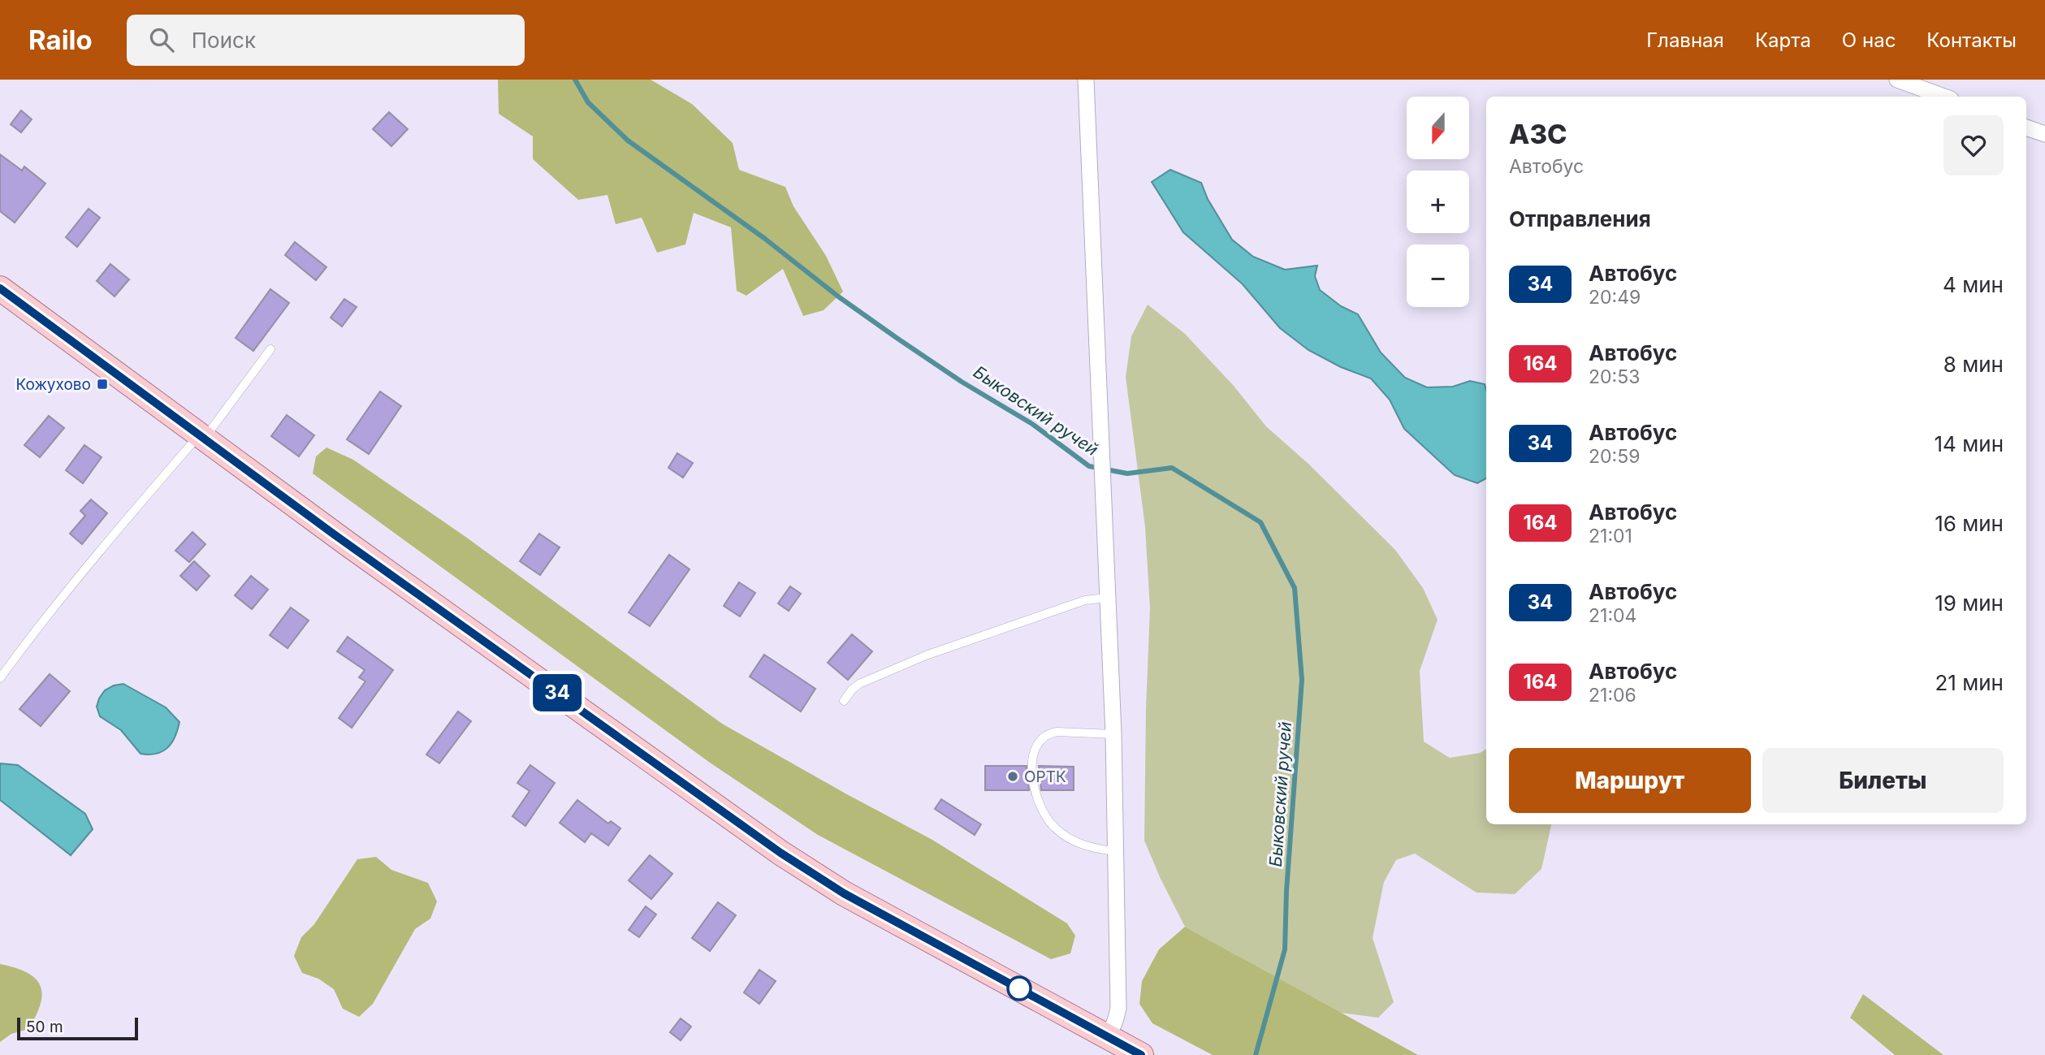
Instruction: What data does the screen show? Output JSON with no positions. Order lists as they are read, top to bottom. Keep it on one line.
{"water":["Быковский ручей"],"places":{"transit":["Кожухово"],"other":["ОРТК"]},"lines":["bus line 34"],"scale_bar":"50 m","north":"bottom","page":{"header":"Railo","search":"Поиск","nav":["Главная","Карта","О нас","Контакты"],"on_map":"34","map_buttons":["+","−"],"heading":[["АЗС","Автобус"],"Отправления"],"list":[{"mark":"34","name":"Автобус","note":"20:49","value":"4 мин"},{"mark":"164","name":"Автобус","note":"20:53","value":"8 мин"},{"mark":"34","name":"Автобус","note":"20:59","value":"14 мин"},{"mark":"164","name":"Автобус","note":"21:01","value":"16 мин"},{"mark":"34","name":"Автобус","note":"21:04","value":"19 мин"},{"mark":"164","name":"Автобус","note":"21:06","value":"21 мин"}],"buttons":["Маршрут","Билеты"],"scale":"50 m"}}
